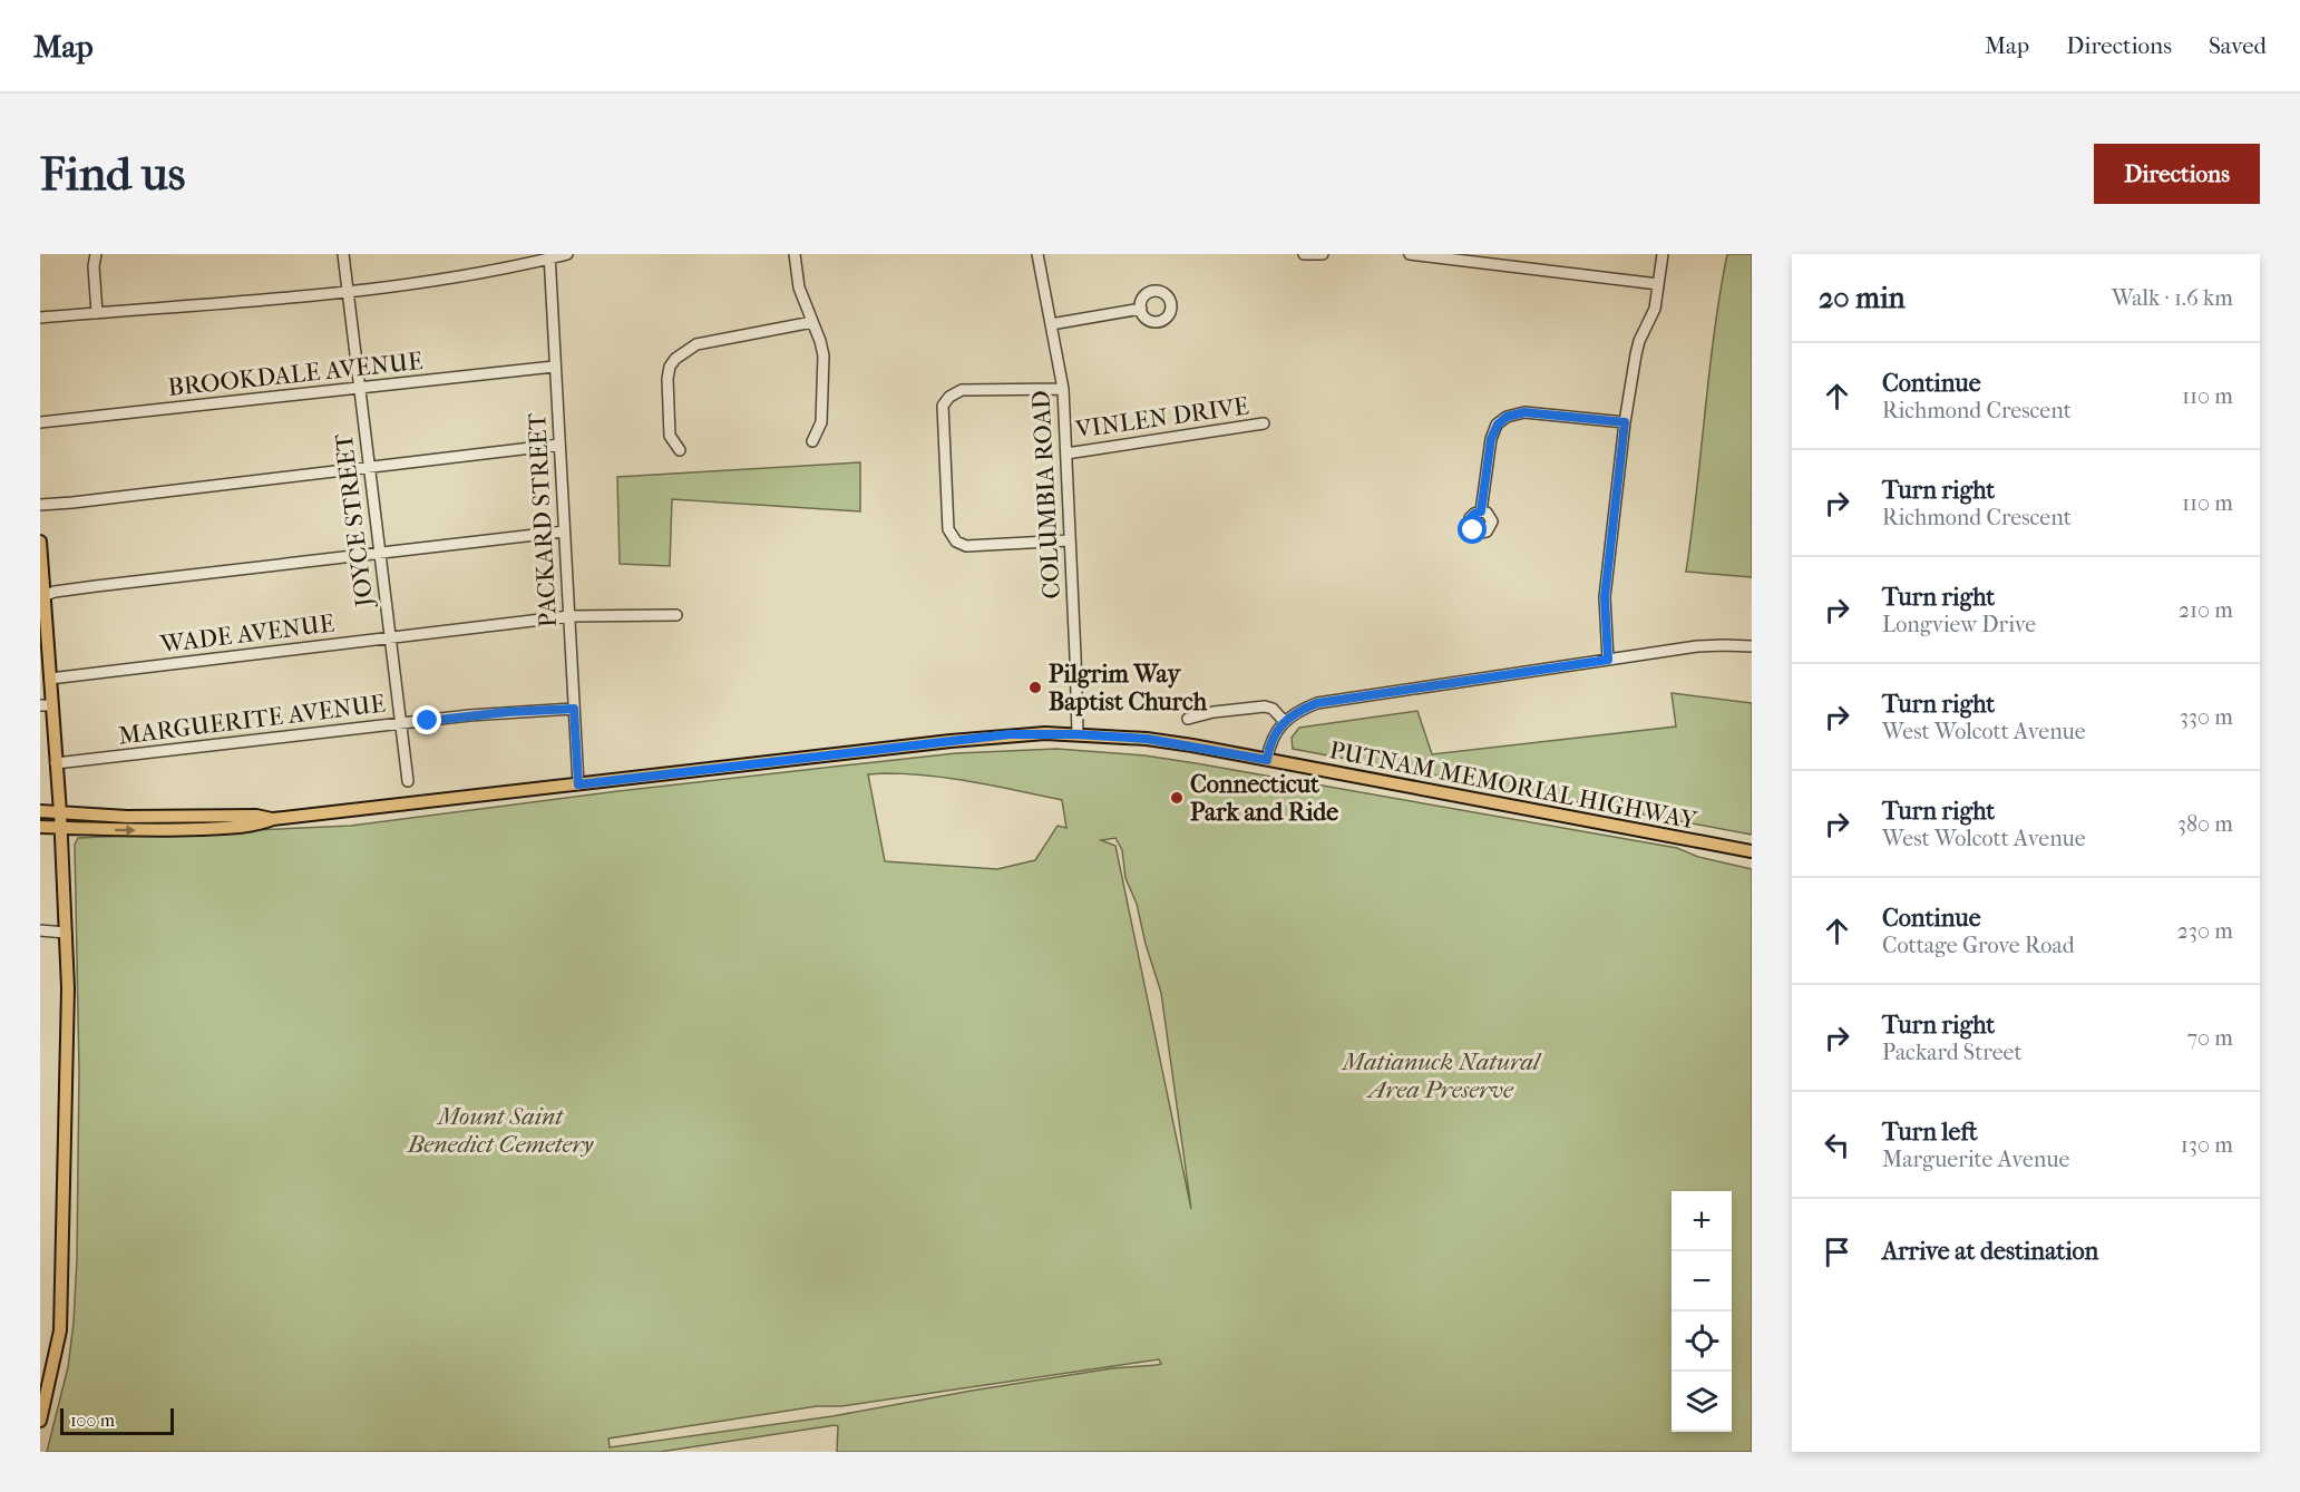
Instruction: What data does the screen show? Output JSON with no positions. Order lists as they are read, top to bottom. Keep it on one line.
{"streets":{"main road":["PUTNAM MEMORIAL HIGHWAY"],"street":["BROOKDALE AVENUE","VINLEN DRIVE","COLUMBIA ROAD","JOYCE STREET","PACKARD STREET","WADE AVENUE","MARGUERITE AVENUE"]},"crossings":[["BROOKDALE AVENUE","JOYCE STREET"],["BROOKDALE AVENUE","PACKARD STREET"],["VINLEN DRIVE","COLUMBIA ROAD"],["COLUMBIA ROAD","PUTNAM MEMORIAL HIGHWAY"],["JOYCE STREET","WADE AVENUE"],["JOYCE STREET","MARGUERITE AVENUE"],["PACKARD STREET","WADE AVENUE"],["PACKARD STREET","MARGUERITE AVENUE"],["PACKARD STREET","PUTNAM MEMORIAL HIGHWAY"]],"parks":["Matianuck Natural Area Preserve","Mount Saint Benedict Cemetery"],"places":["Pilgrim Way Baptist Church","Connecticut Park and Ride"],"scale_bar":"100 m","page":{"header":"Map","nav":["Map","Directions","Saved"],"buttons":"Directions","title":"Find us","heading":["20 min","Walk · 1.6 km"],"list":[["Continue","Richmond Crescent","110 m"],["Turn right","Richmond Crescent","110 m"],["Turn right","Longview Drive","210 m"],["Turn right","West Wolcott Avenue","330 m"],["Turn right","West Wolcott Avenue","380 m"],["Continue","Cottage Grove Road","230 m"],["Turn right","Packard Street","70 m"],["Turn left","Marguerite Avenue","130 m"],"Arrive at destination"],"map_buttons":["+","−"],"scale":"100 m"}}
